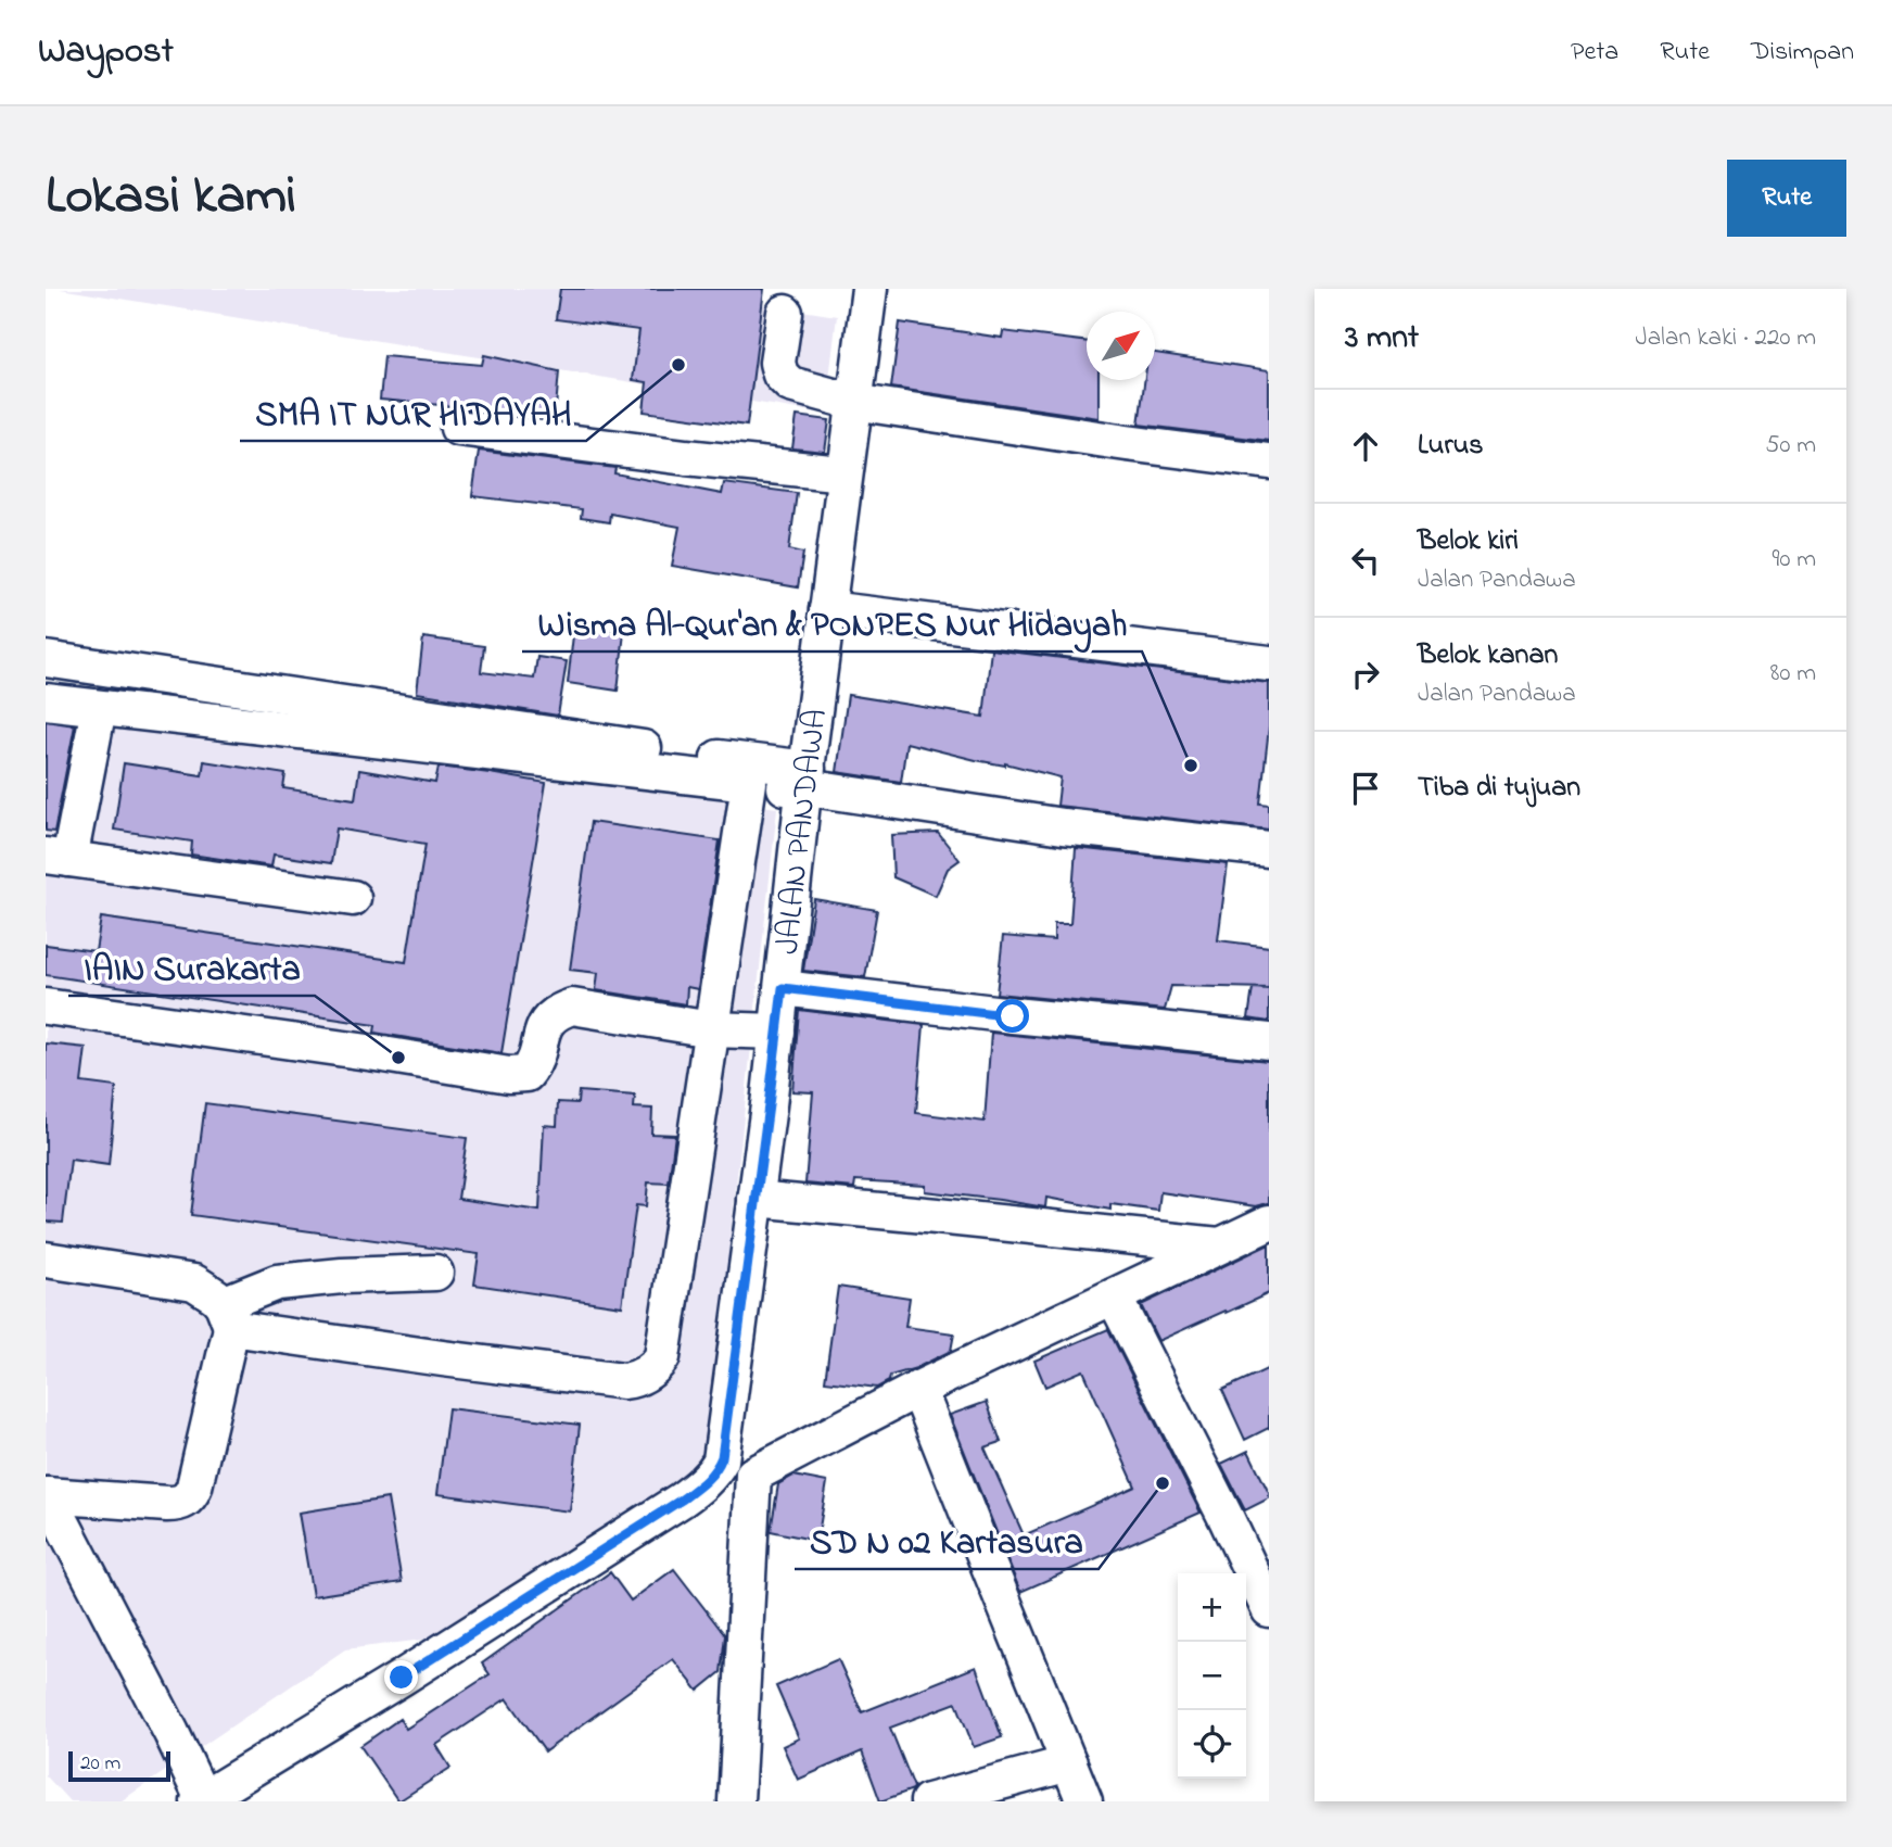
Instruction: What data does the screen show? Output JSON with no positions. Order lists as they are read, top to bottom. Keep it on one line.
{"streets":{"street":["JALAN PANDAWA"]},"places":["SMA IT NUR HIDAYAH","Wisma Al-Qur'an & PONPES Nur Hidayah","IAIN Surakarta","SD N 02 Kartasura"],"scale_bar":"20 m","north":"top right","page":{"header":"Waypost","nav":["Peta","Rute","Disimpan"],"title":"Lokasi kami","buttons":"Rute","heading":["3 mnt","Jalan kaki · 220 m"],"list":[["Lurus","50 m"],["Belok kiri","Jalan Pandawa","90 m"],["Belok kanan","Jalan Pandawa","80 m"],"Tiba di tujuan"],"map_buttons":["+","−"],"scale":"20 m"}}
